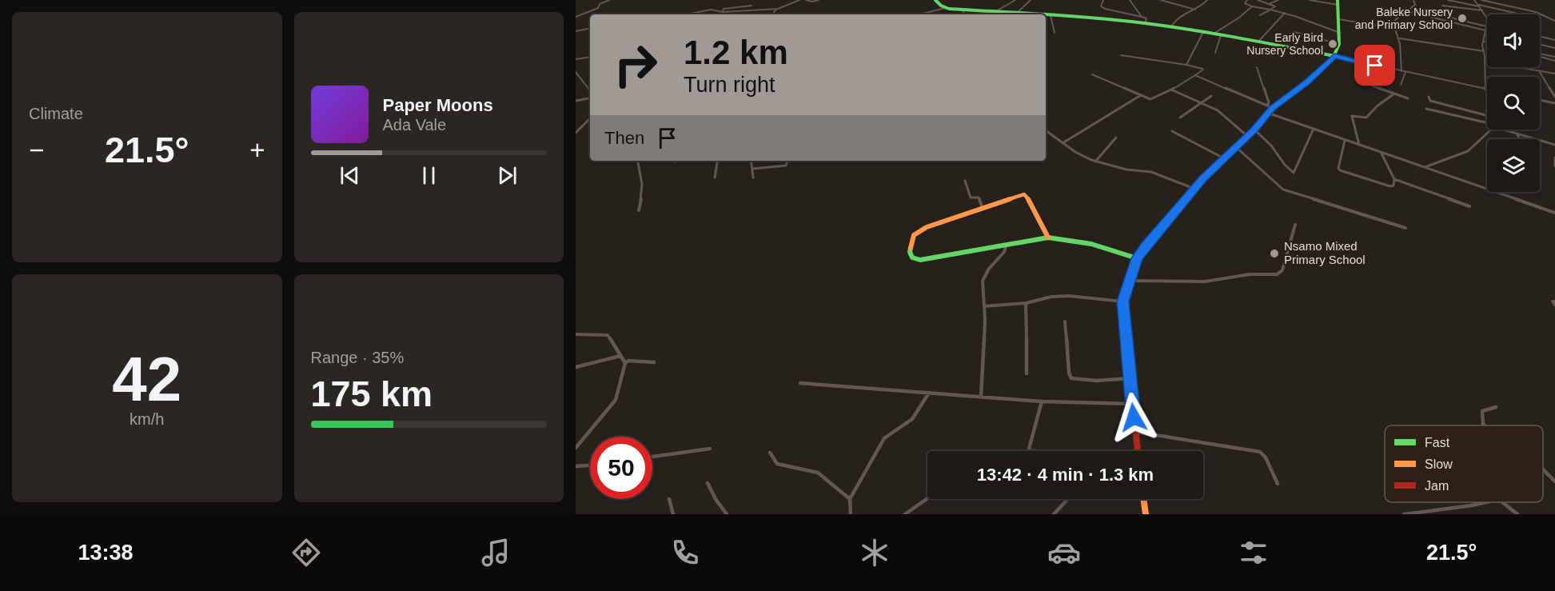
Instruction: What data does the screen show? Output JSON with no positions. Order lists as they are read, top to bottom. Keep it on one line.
{"places":["Baleke Nursery and Primary School","Early Bird Nursery School","Nsamo Mixed Primary School"],"legend":["Fast","Slow","Jam"],"page":{"tile":["Climate",["42","km/h"],["Range · 35%","175 km"]],"turn":["1.2 km","Turn right"],"song":["Paper Moons","Ada Vale"],"then":"Then","heat":["−","21.5°","+"],"limit":"50","trip":"13:42 · 4 min · 1.3 km","tabs":["13:38","21.5°"]}}
